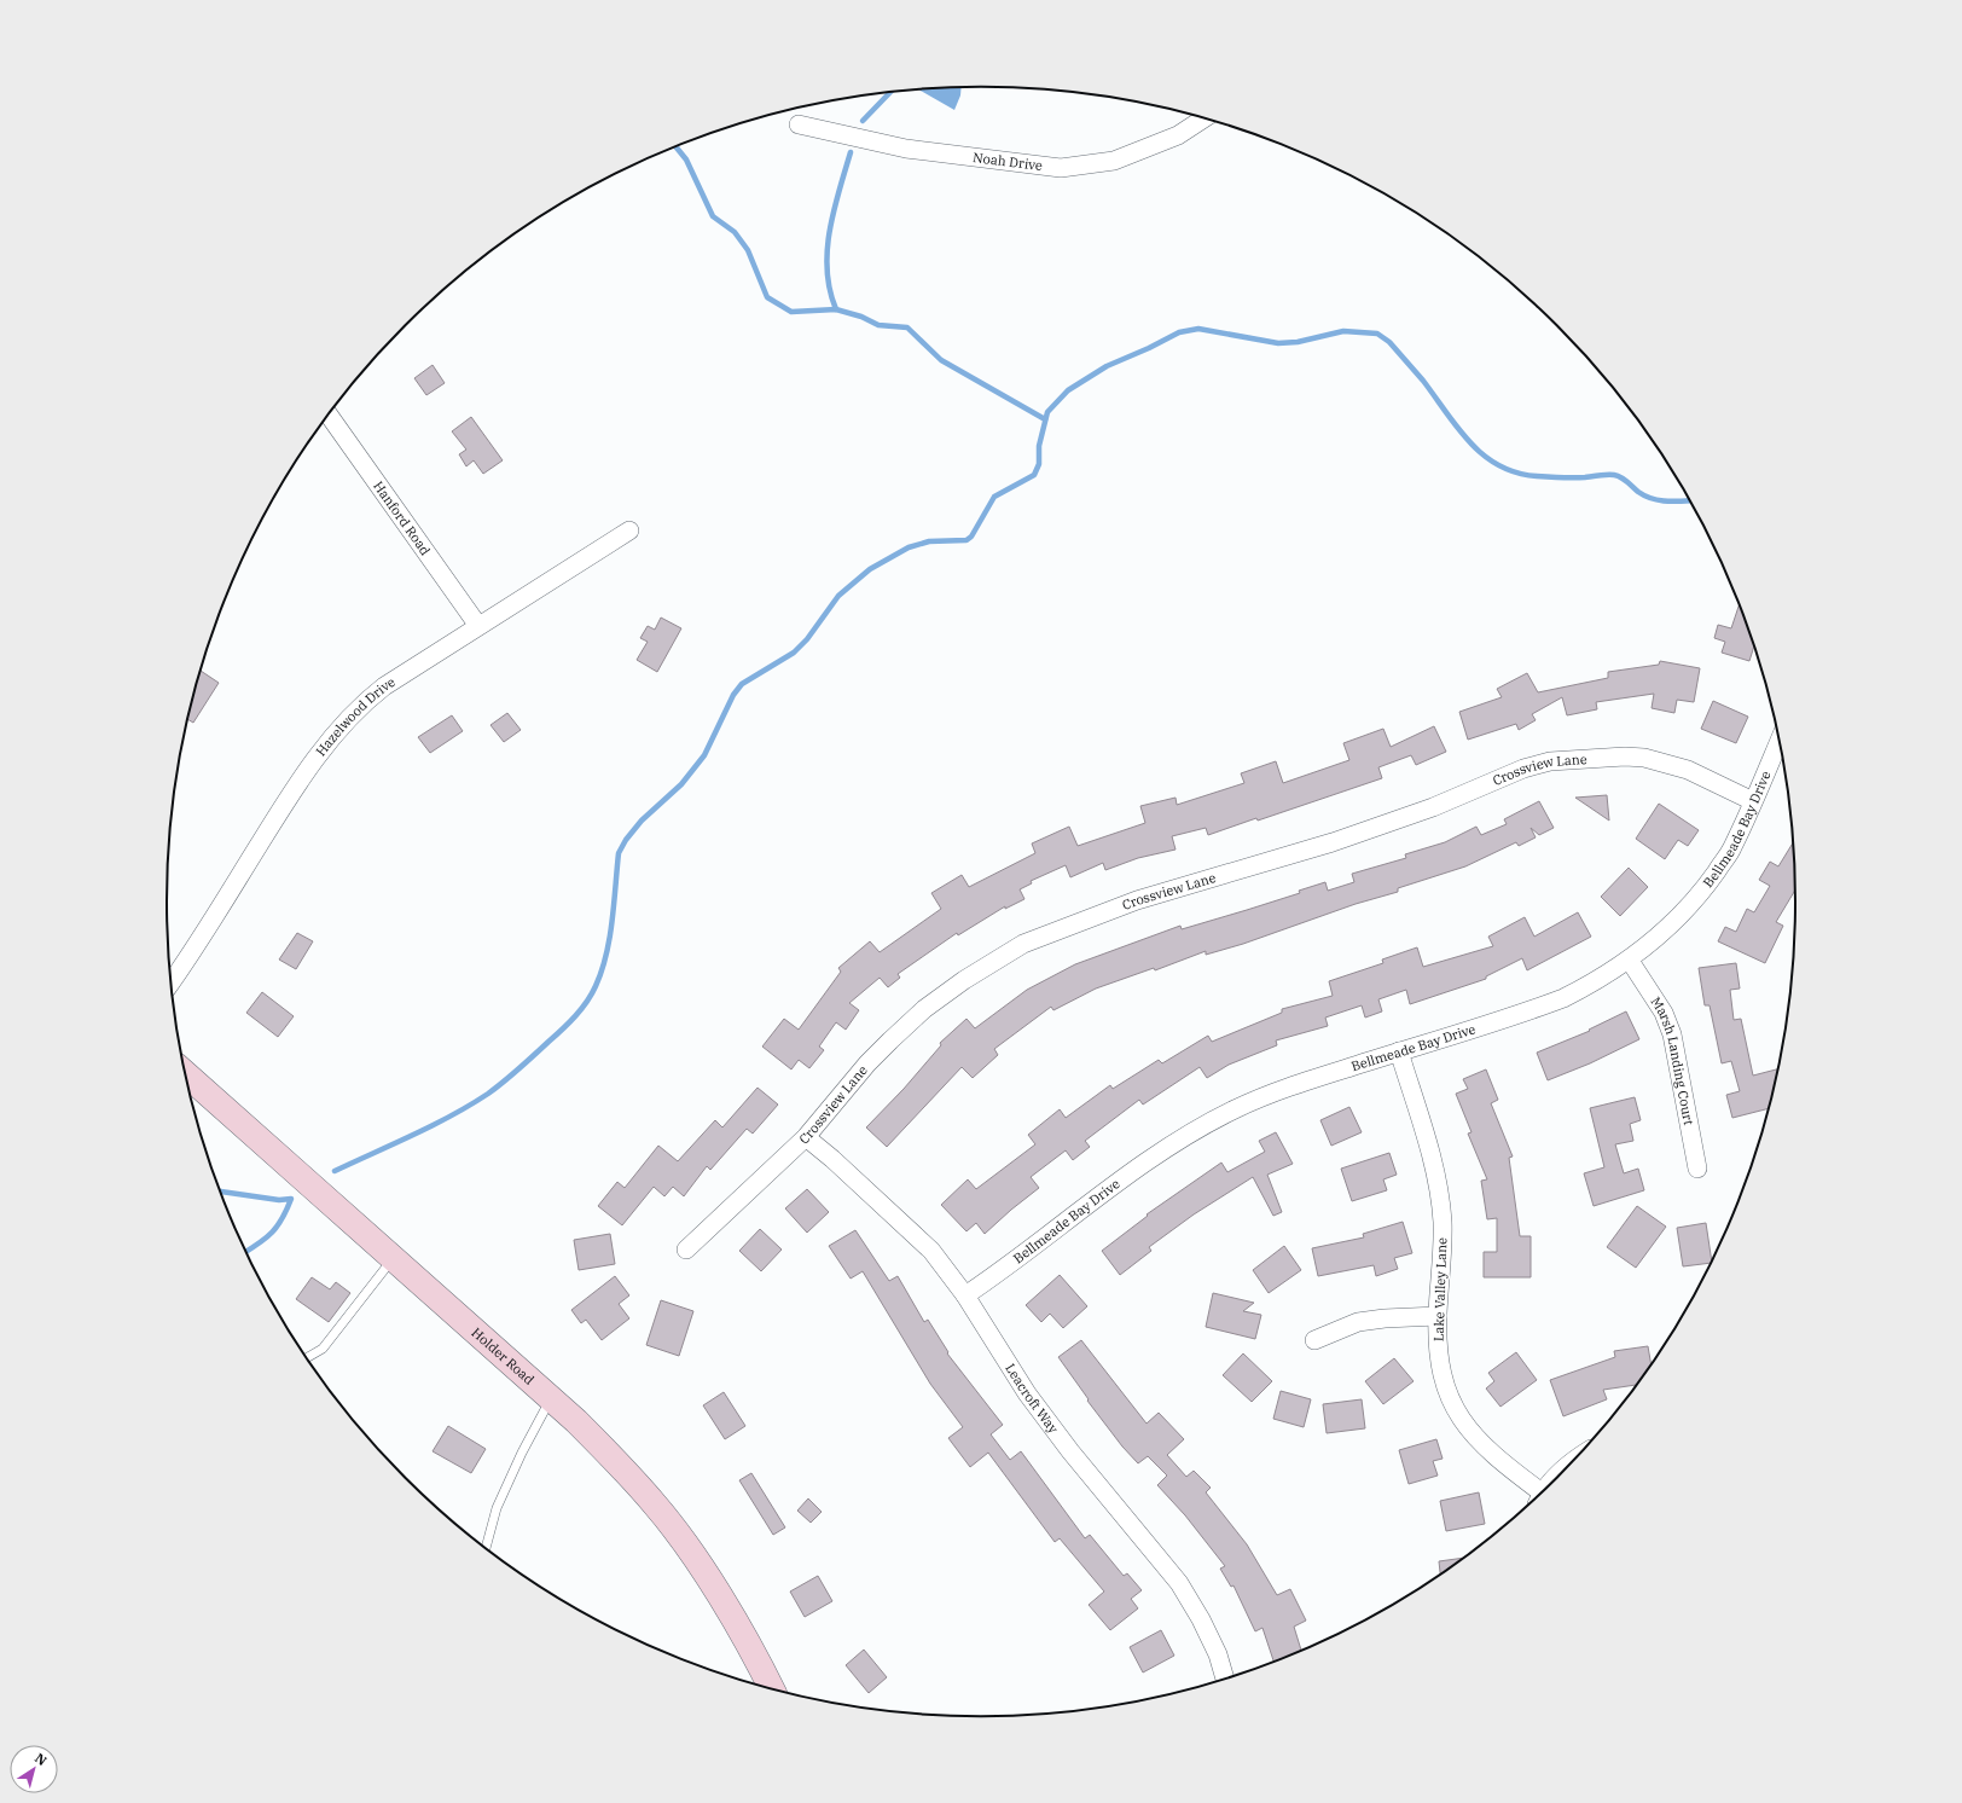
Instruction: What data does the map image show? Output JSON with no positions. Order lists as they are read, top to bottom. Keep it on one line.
{"streets":{"street":["Noah Drive","Hanford Road","Hazelwood Drive","Crossview Lane","Bellmeade Bay Drive","Marsh Landing Court","Lake Valley Lane","Holder Road","Leacroft Way"]},"crossings":[["Hanford Road","Hazelwood Drive"],["Crossview Lane","Bellmeade Bay Drive"],["Crossview Lane","Leacroft Way"],["Bellmeade Bay Drive","Marsh Landing Court"],["Bellmeade Bay Drive","Lake Valley Lane"],["Bellmeade Bay Drive","Leacroft Way"]],"north":"top right"}
